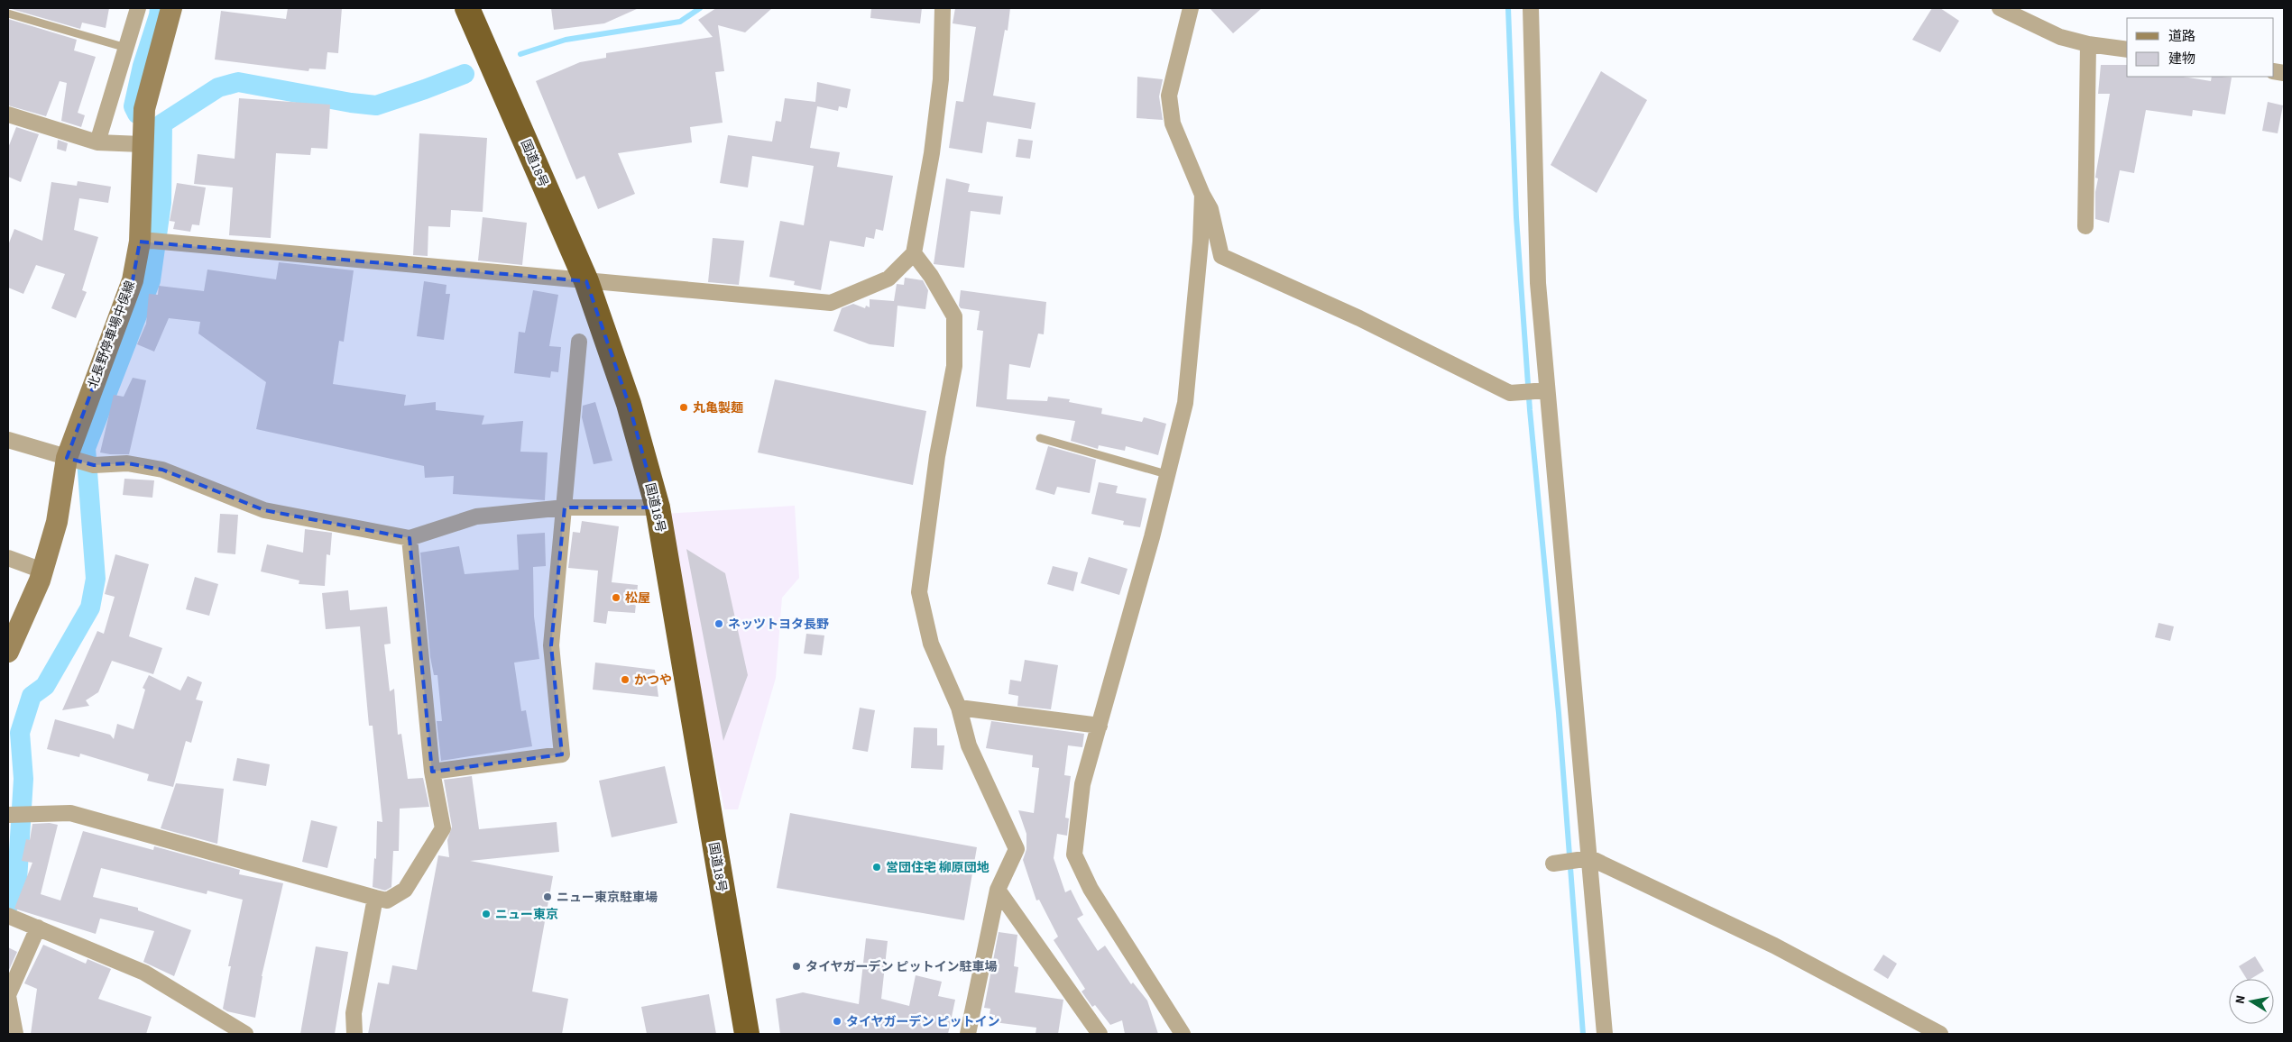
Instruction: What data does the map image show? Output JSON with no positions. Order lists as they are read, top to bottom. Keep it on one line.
{"streets":{"highway":["国道18号"],"main road":["北長野停車場中俣線"]},"places":["丸亀製麺","松屋","ネッツトヨタ長野","かつや","営団住宅 柳原団地","ニュー東京駐車場","ニュー東京","タイヤガーデン ピットイン駐車場","タイヤガーデン ピットイン"],"legend":["道路","建物"],"north":"left"}
